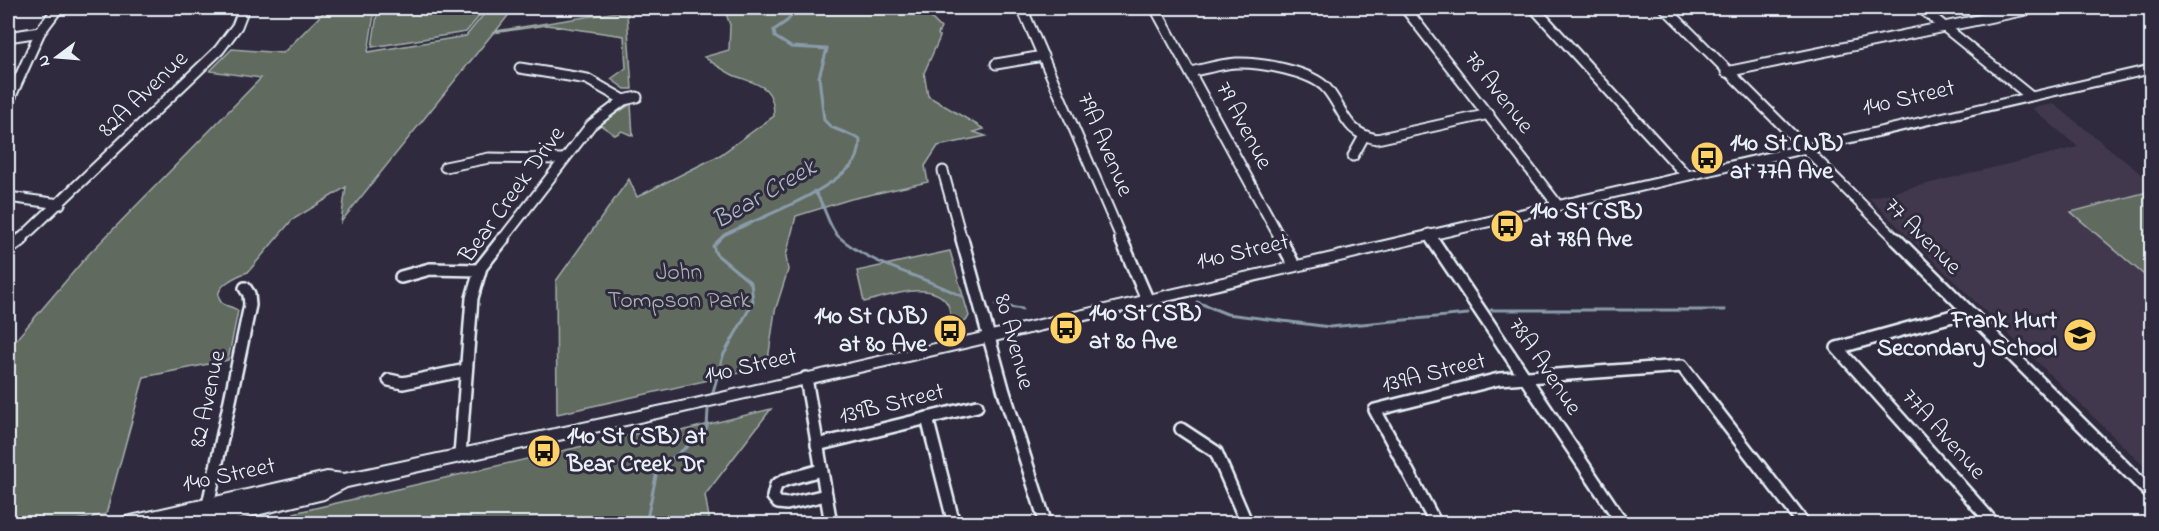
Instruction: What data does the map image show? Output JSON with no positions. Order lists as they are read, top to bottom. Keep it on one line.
{"streets":{"main road":["140 Street"],"street":["78 Avenue","82A Avenue","79 Avenue","79A Avenue","Bear Creek Drive","77 Avenue","80 Avenue","78A Avenue","139A Street","82 Avenue","139B Street","77A Avenue"]},"crossings":[["78 Avenue","140 Street"],["140 Street","79 Avenue"],["140 Street","79A Avenue"],["140 Street","Bear Creek Drive"],["140 Street","77 Avenue"],["140 Street","80 Avenue"],["140 Street","78A Avenue"],["140 Street","82 Avenue"],["77 Avenue","77A Avenue"],["78A Avenue","139A Street"]],"water":["Bear Creek"],"parks":["John Tompson Park"],"places":{"bus stop":["140 St (NB) at 77A Ave","140 St (SB) at 78A Ave","140 St (SB) at 80 Ave","140 St (NB) at 80 Ave","140 St (SB) at Bear Creek Dr"],"school or university":["Frank Hurt Secondary School"]},"north":"left"}
